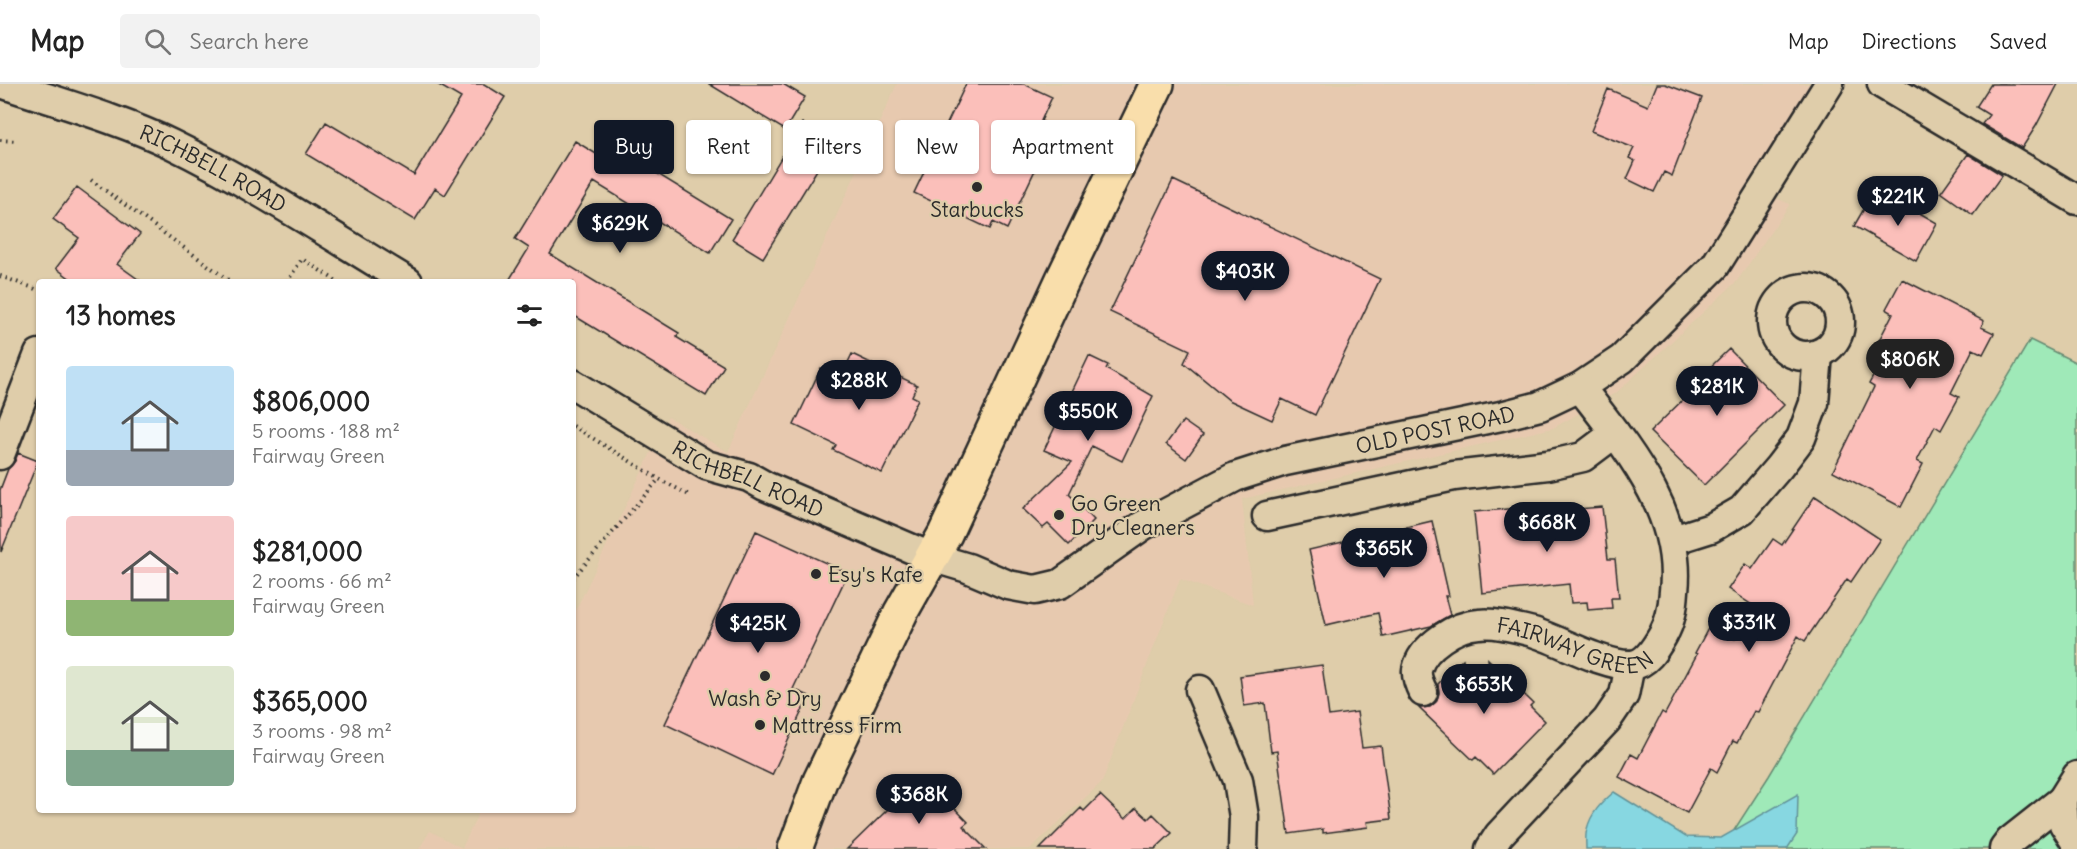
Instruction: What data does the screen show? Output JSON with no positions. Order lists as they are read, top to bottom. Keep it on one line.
{"streets":{"street":["RICHBELL ROAD","OLD POST ROAD","FAIRWAY GREEN"]},"crossings":[["RICHBELL ROAD","OLD POST ROAD"],["OLD POST ROAD","FAIRWAY GREEN"]],"places":["Starbucks","Go Green Dry Cleaners","Esy's Kafe","Wash & Dry","Mattress Firm"],"page":{"header":"Map","search":"Search here","nav":["Map","Directions","Saved"],"chip":["Buy","Rent","Filters","New","Apartment"],"price":["$221K","$629K","$403K","$806K","$288K","$281K","$550K","$668K","$365K","$331K","$425K","$653K","$368K"],"heading":"13 homes","list":[{"name":"$806,000","note":"5 rooms · 188 m² · Fairway Green"},{"name":"$281,000","note":"2 rooms · 66 m² · Fairway Green"},{"name":"$365,000","note":"3 rooms · 98 m² · Fairway Green"}]}}
